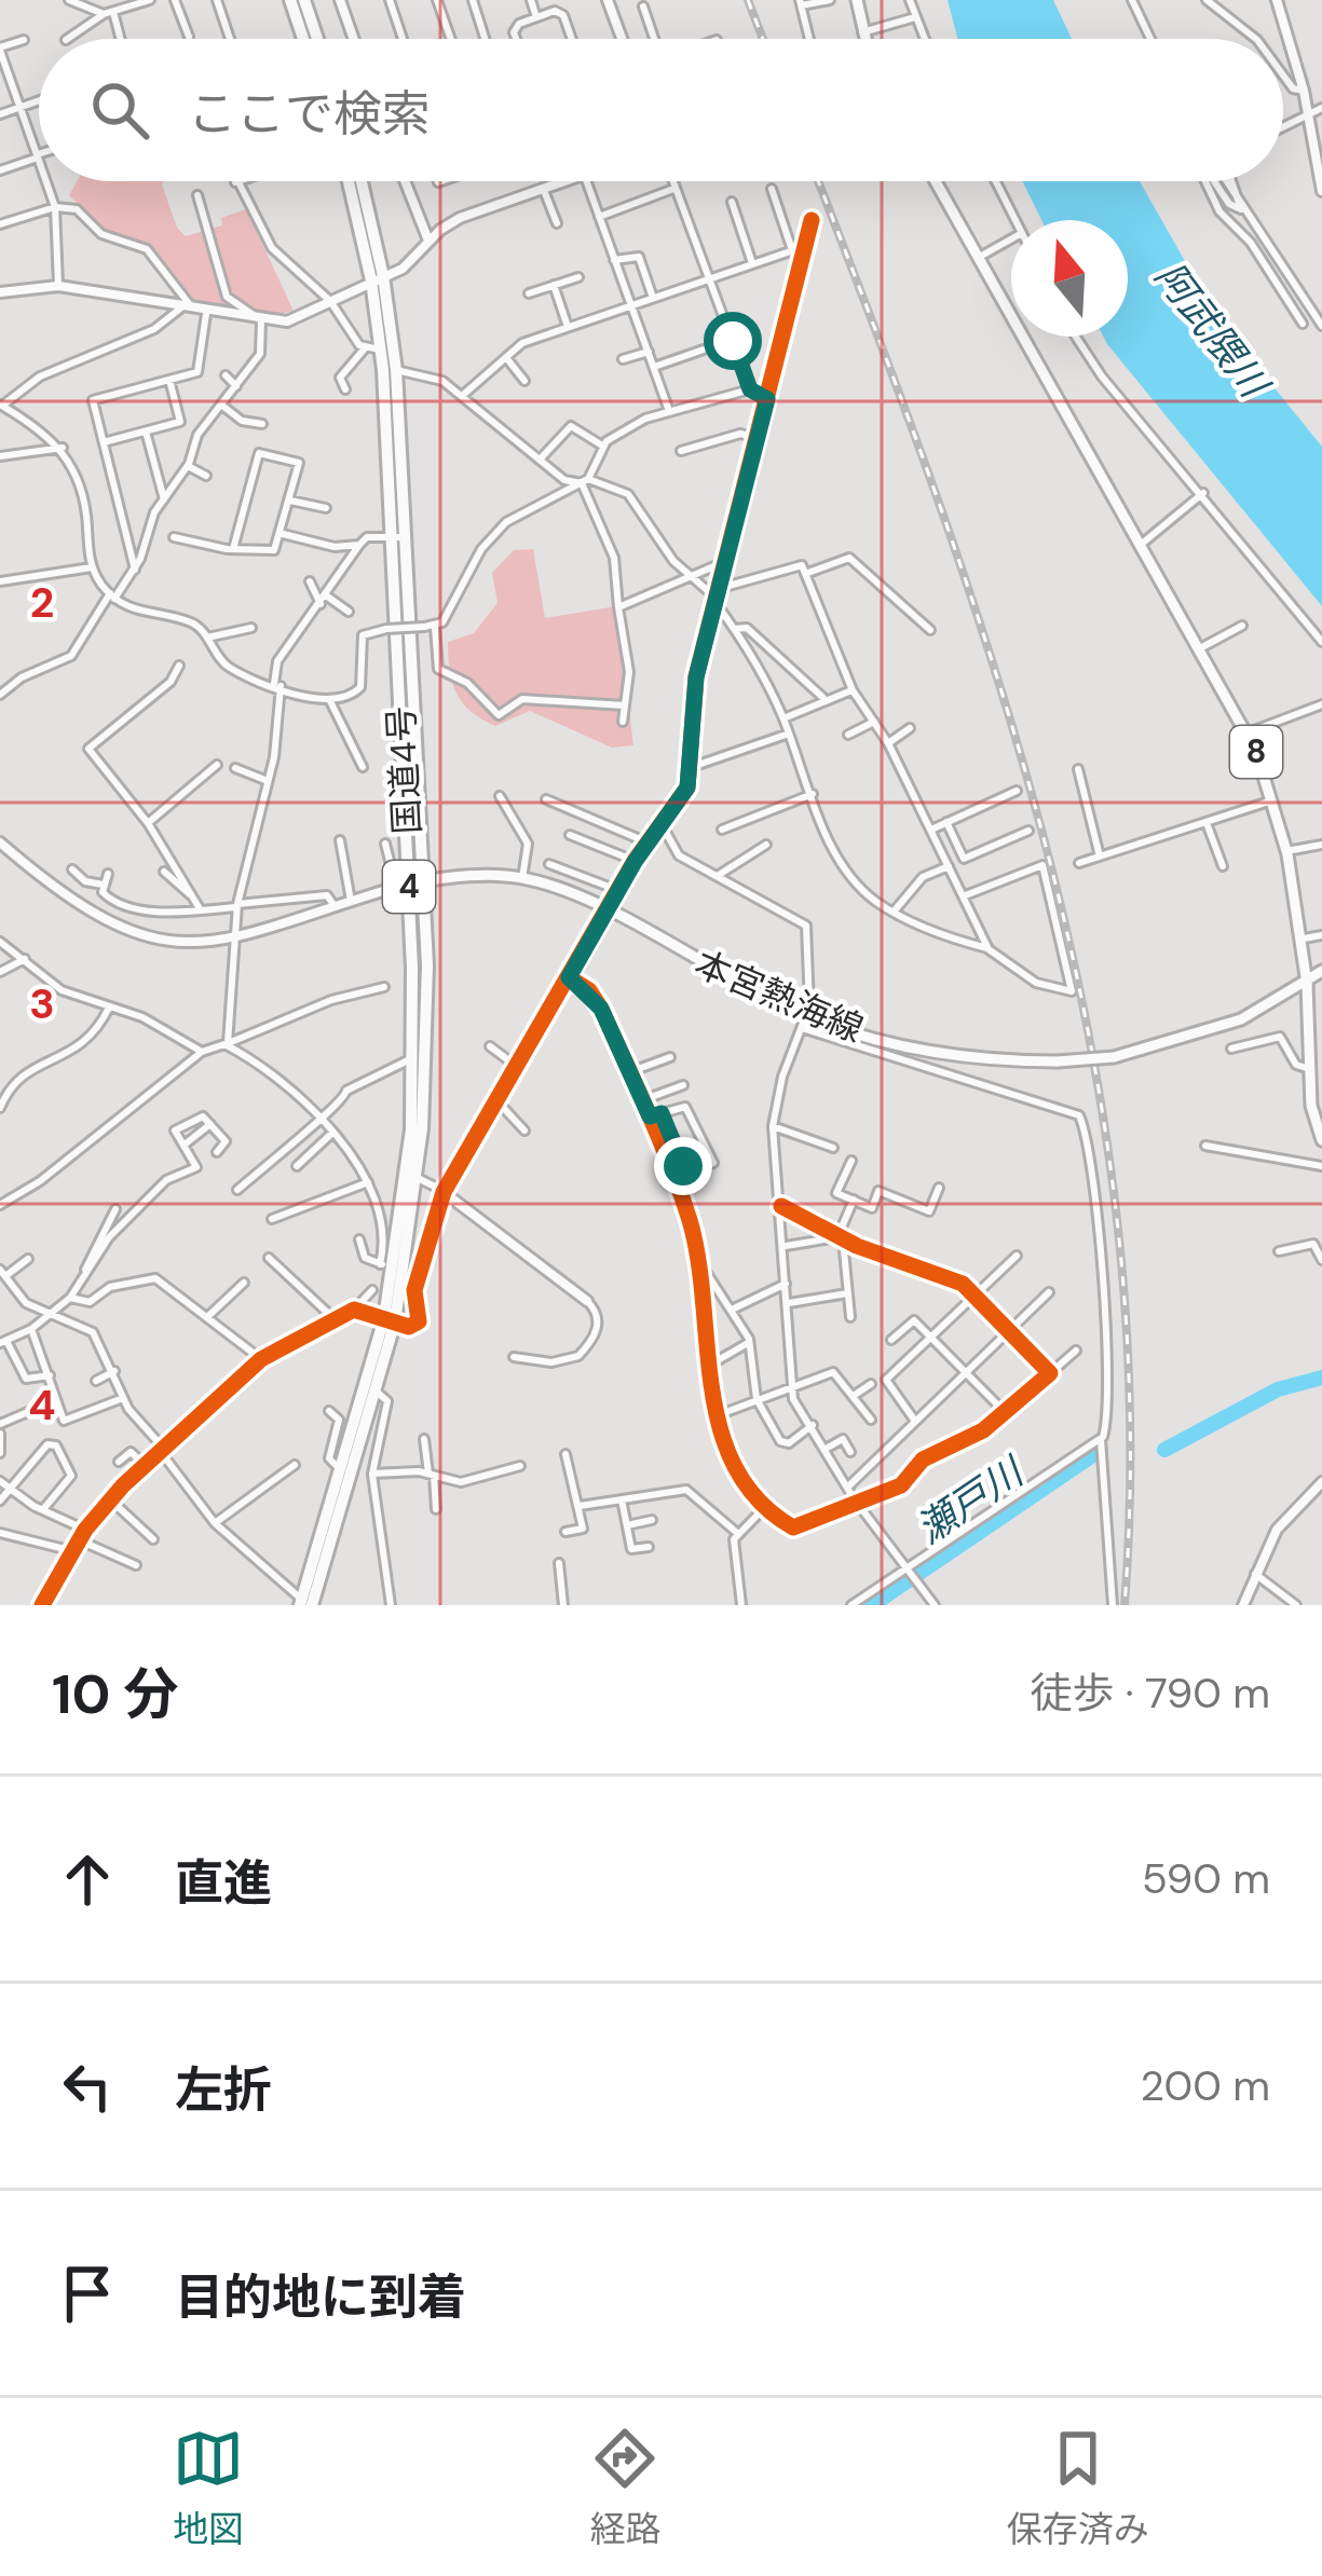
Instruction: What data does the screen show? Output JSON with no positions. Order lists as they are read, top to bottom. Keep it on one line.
{"streets":{"highway":["国道4号","4"],"main road":["8","本宮熱海線"]},"crossings":[["8","本宮熱海線"],["国道4号","本宮熱海線"]],"water":["阿武隈川","瀬戸川"],"north":"top","page":{"search":"ここで検索","heading":["10 分","徒歩 · 790 m"],"list":[["直進","590 m"],["左折","200 m"],"目的地に到着"],"nav":["地図","経路","保存済み"]},"grid":{"rows":["2","3","4"]}}
